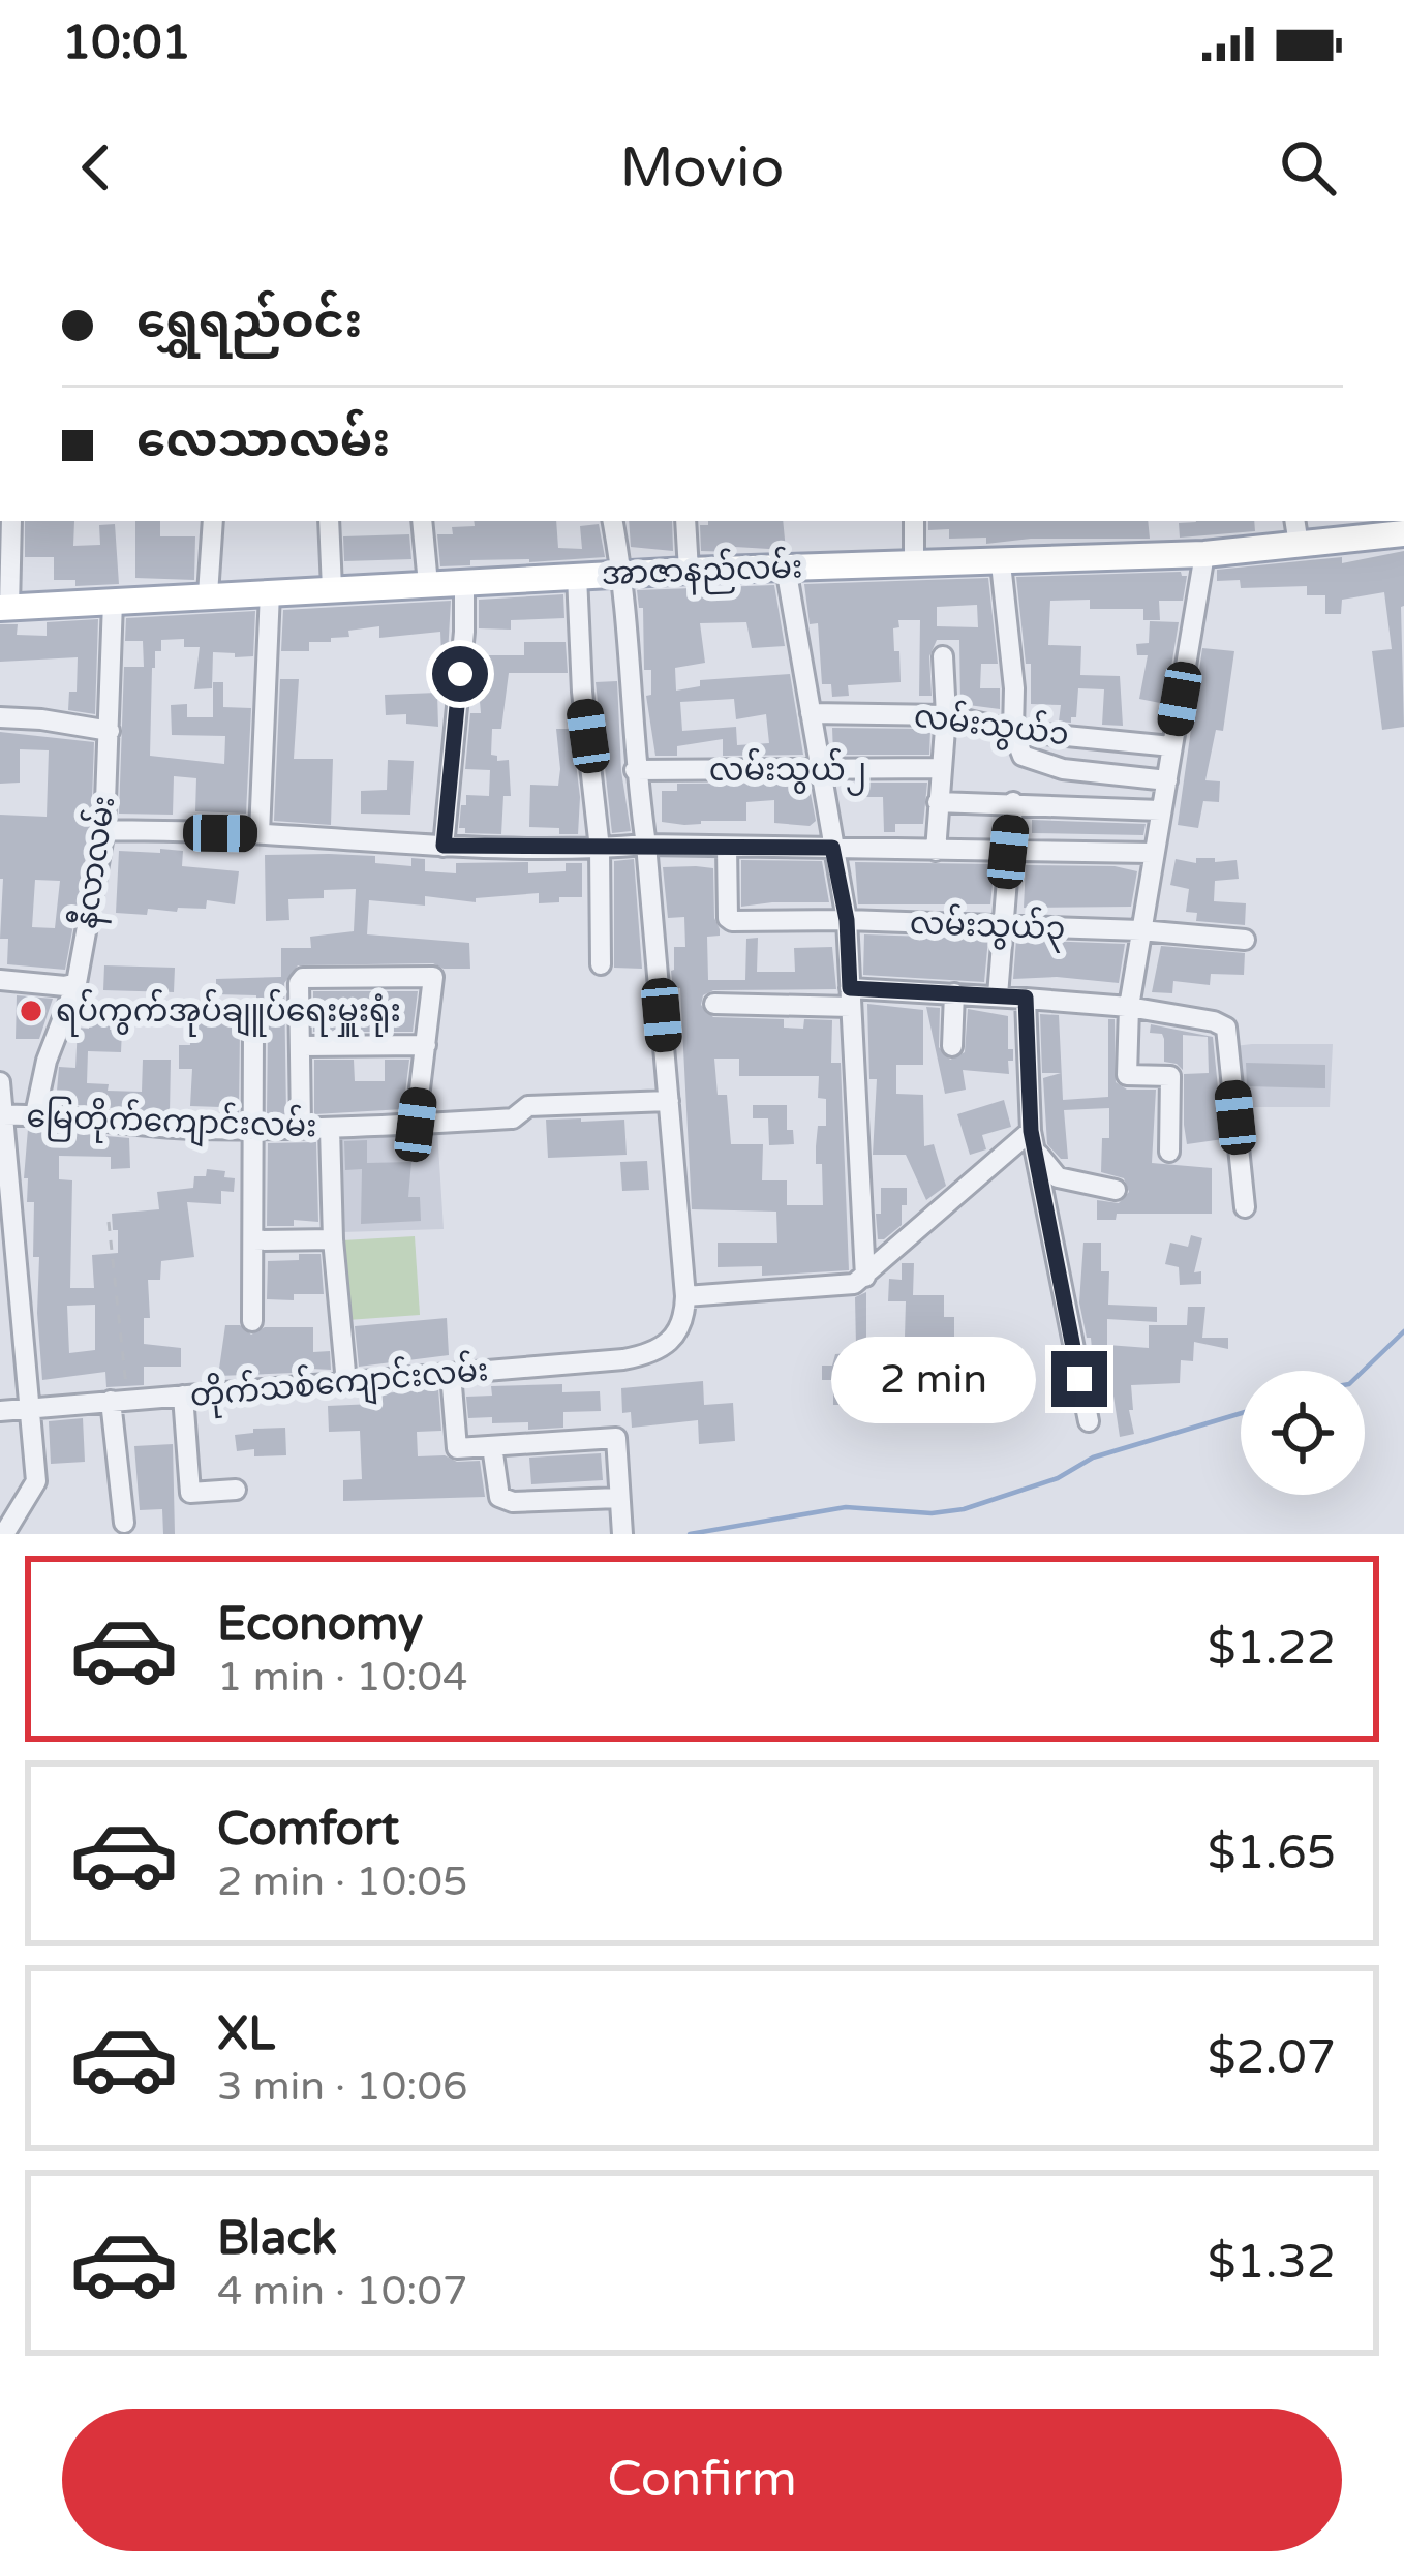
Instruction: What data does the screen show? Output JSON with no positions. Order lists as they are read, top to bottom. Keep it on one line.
{"streets":{"main road":["အာဇာနည်လမ်း"],"street":["လမ်းသွယ်၁","လမ်းသွယ်၂","နီလာလမ်း","လမ်းသွယ်၃","မြေတိုက်ကျောင်းလမ်း","တိုက်သစ်ကျောင်းလမ်း"]},"crossings":[["အာဇာနည်လမ်း","နီလာလမ်း"],["နီလာလမ်း","မြေတိုက်ကျောင်းလမ်း"]],"places":["ရပ်ကွက်အုပ်ချူပ်ရေးမှူးရုံး"],"page":{"status":"10:01","header":"Movio","banner":["ရွှေရည်ဝင်း","လေသာလမ်း"],"bubble":"2 min","list":[{"name":"Economy","note":"1 min · 10:04","value":"$1.22"},{"name":"Comfort","note":"2 min · 10:05","value":"$1.65"},{"name":"XL","note":"3 min · 10:06","value":"$2.07"},{"name":"Black","note":"4 min · 10:07","value":"$1.32"}],"buttons":"Confirm"}}
